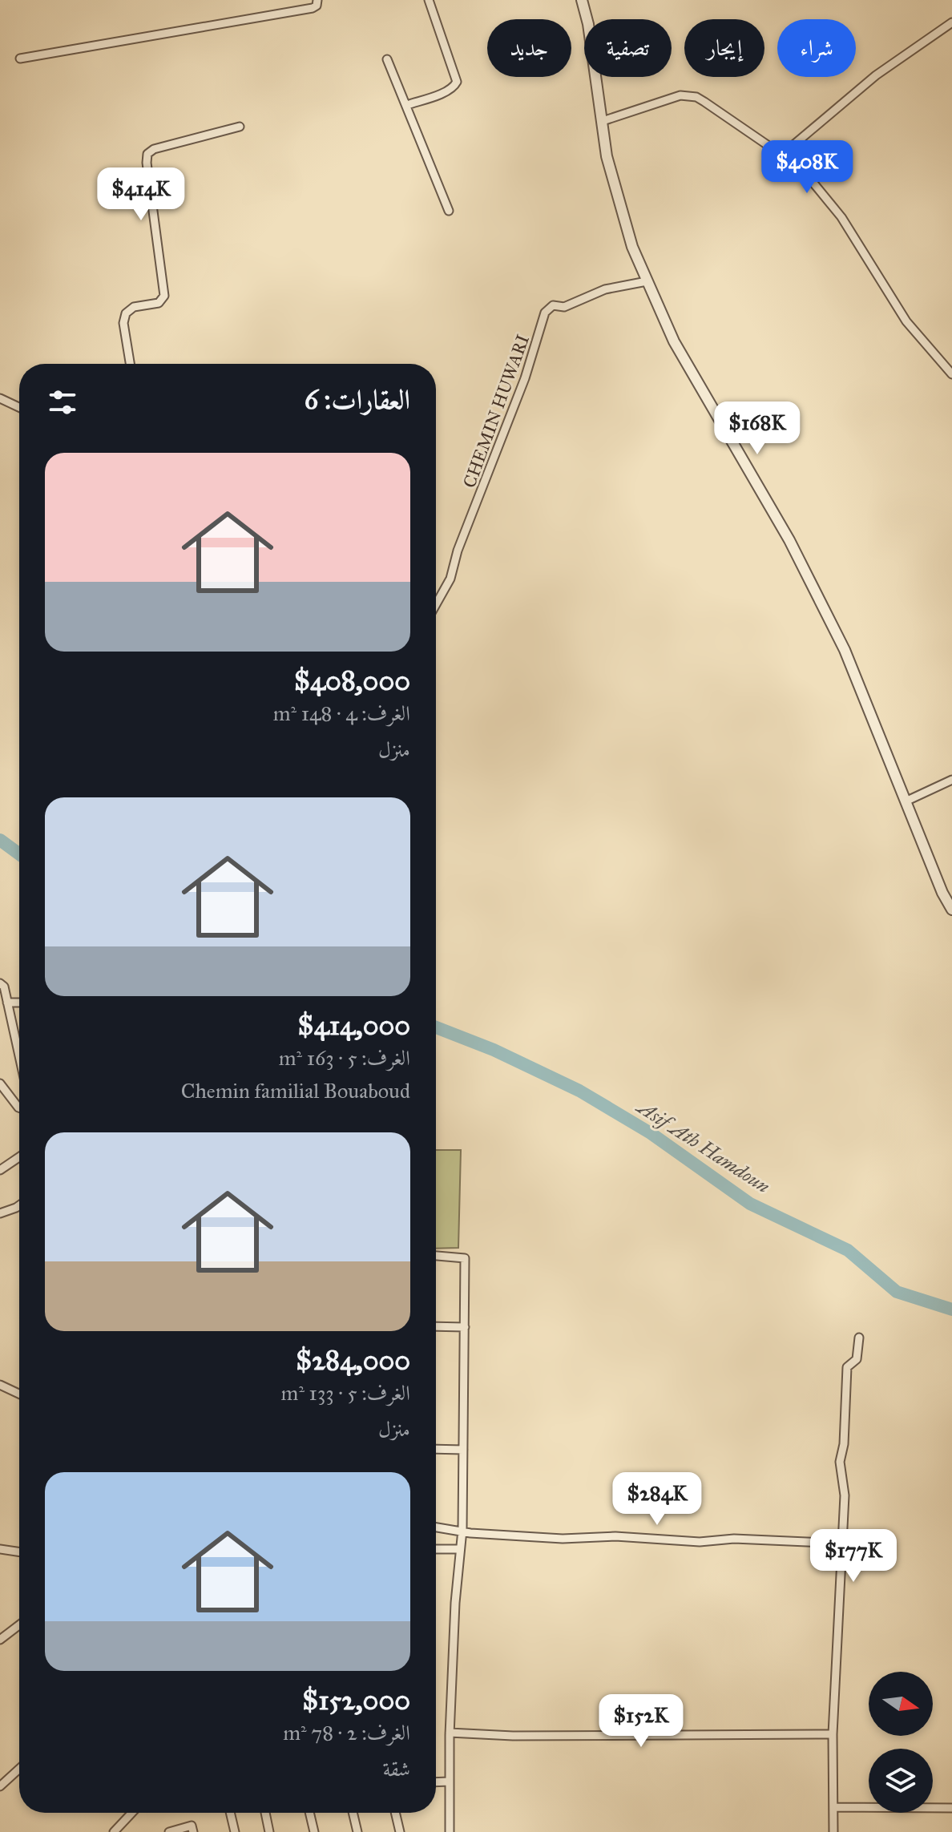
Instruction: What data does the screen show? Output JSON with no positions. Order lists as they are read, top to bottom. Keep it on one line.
{"streets":{"street":["CHEMIN HUWARI"]},"water":["Asif Ath Hamdoun"],"north":"right","page":{"chip":["شراء","إيجار","تصفية","جديد"],"price":["$408K","$414K","$168K","$284K","$177K","$152K"],"heading":"العقارات: 6","list":[{"name":"$408,000","note":"الغرف: 4 · 148 m² · منزل"},{"name":"$414,000","note":"الغرف: 5 · 163 m² · Chemin familial Bouaboud"},{"name":"$284,000","note":"الغرف: 5 · 133 m² · منزل"},{"name":"$152,000","note":"الغرف: 2 · 78 m² · شقة"}]}}
